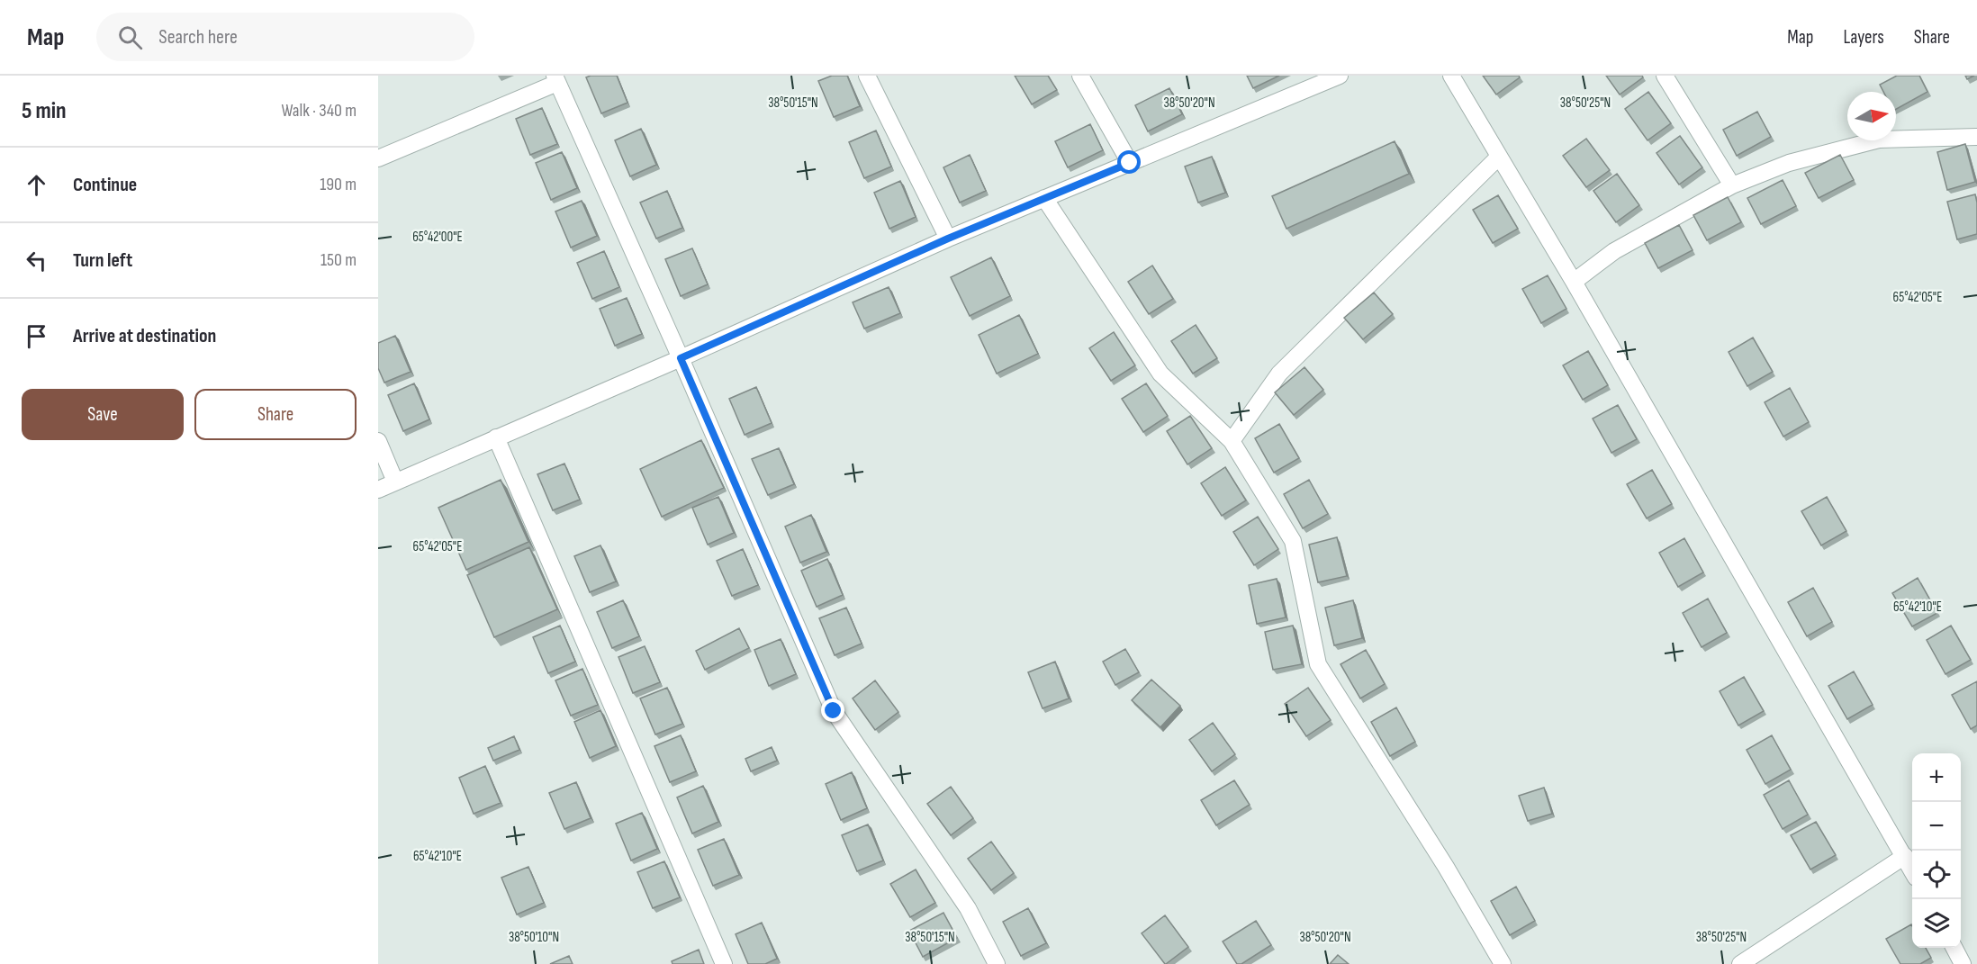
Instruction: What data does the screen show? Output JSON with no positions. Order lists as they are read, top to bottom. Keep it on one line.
{"north":"right","page":{"header":"Map","search":"Search here","nav":["Map","Layers","Share"],"heading":["5 min","Walk · 340 m"],"list":[["Continue","190 m"],["Turn left","150 m"],"Arrive at destination"],"buttons":["Save","Share"],"map_buttons":["+","−"]},"coordinates":["38°50'15\"N","38°50'20\"N","38°50'25\"N","65°42'00\"E","65°42'05\"E","65°42'10\"E","38°50'10\"N"]}
